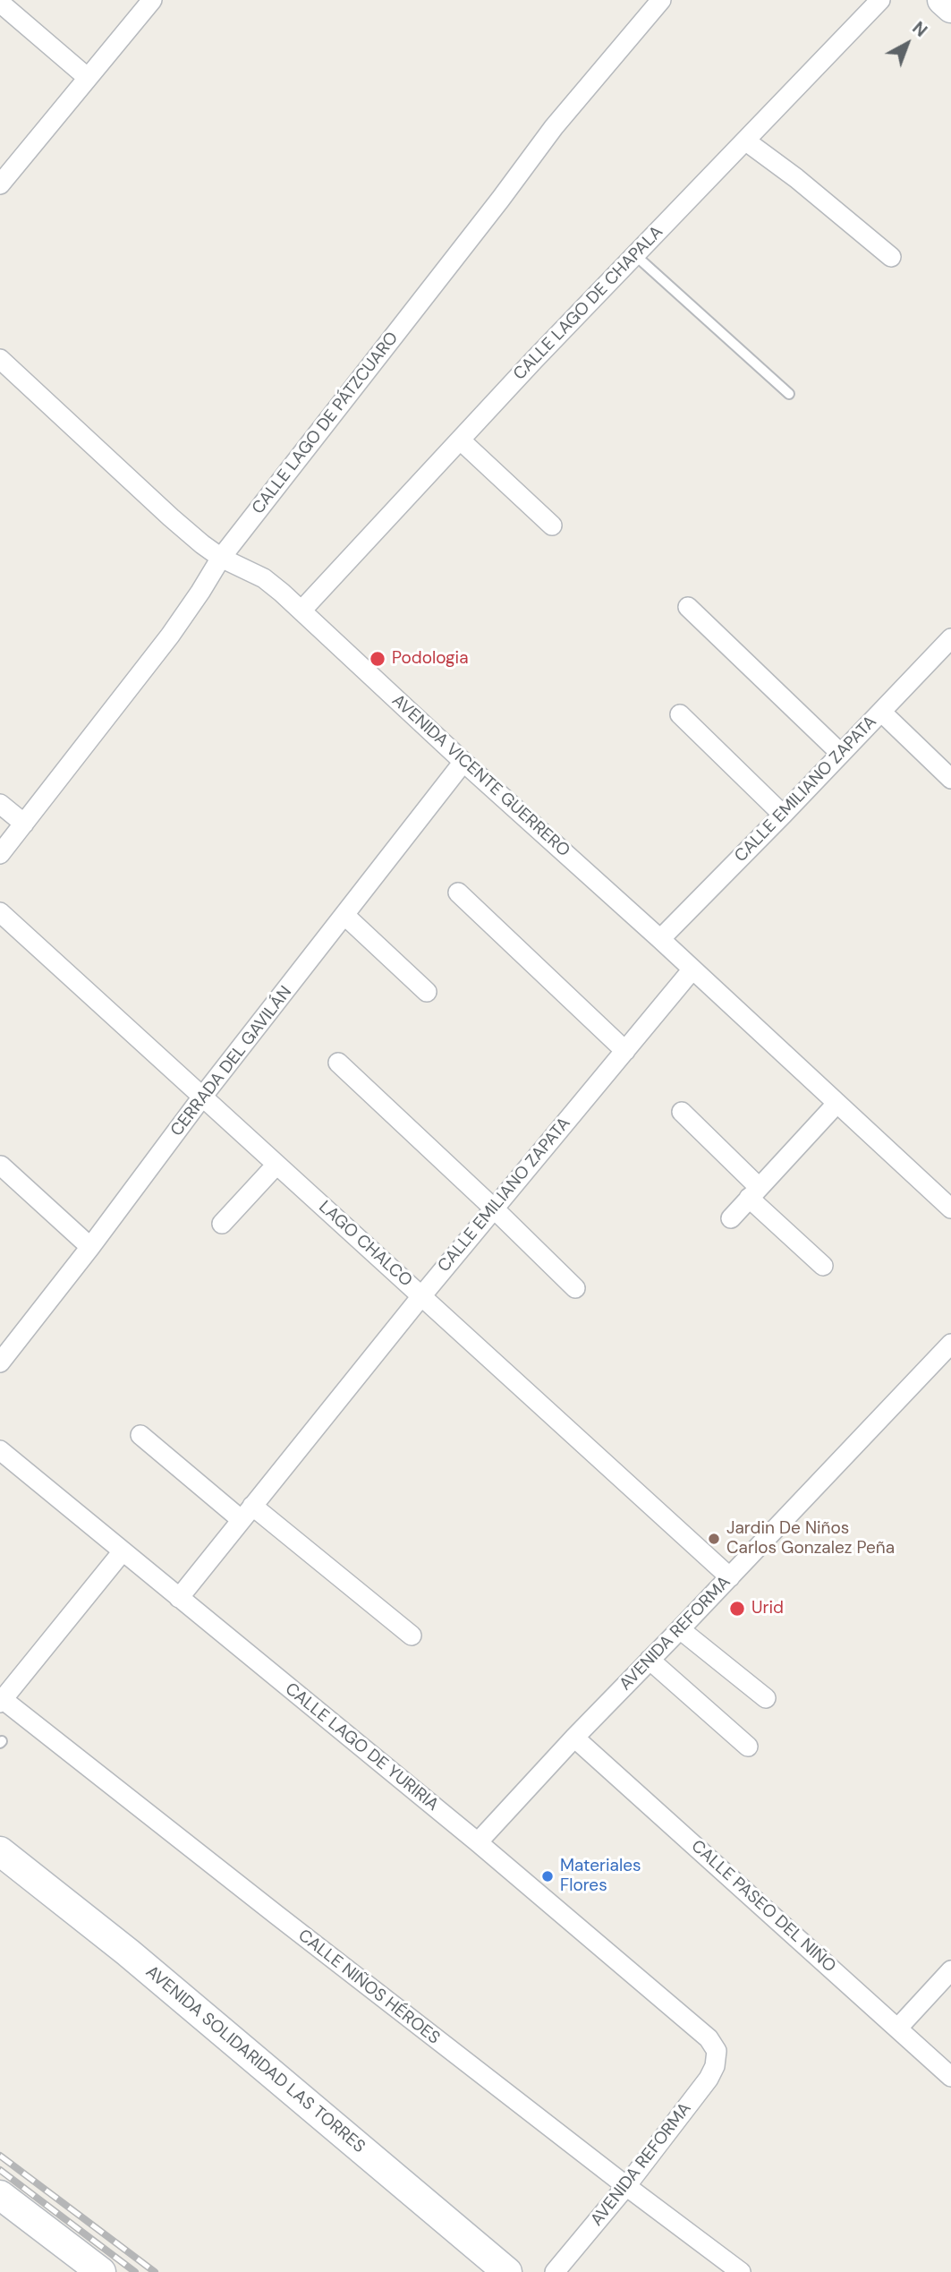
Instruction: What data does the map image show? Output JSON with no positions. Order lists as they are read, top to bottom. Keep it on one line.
{"streets":{"main road":["AVENIDA SOLIDARIDAD LAS TORRES"],"street":["CALLE LAGO DE CHAPALA","CALLE LAGO DE PÁTZCUARO","AVENIDA VICENTE GUERRERO","CALLE EMILIANO ZAPATA","CERRADA DEL GAVILÁN","LAGO CHALCO","AVENIDA REFORMA","CALLE LAGO DE YURIRIA","CALLE PASEO DEL NIÑO","CALLE NIÑOS HÉROES"]},"crossings":[["CALLE LAGO DE CHAPALA","AVENIDA VICENTE GUERRERO"],["CALLE LAGO DE PÁTZCUARO","AVENIDA VICENTE GUERRERO"],["AVENIDA VICENTE GUERRERO","CALLE EMILIANO ZAPATA"],["AVENIDA VICENTE GUERRERO","CERRADA DEL GAVILÁN"],["CALLE EMILIANO ZAPATA","LAGO CHALCO"],["CALLE EMILIANO ZAPATA","CALLE LAGO DE YURIRIA"],["CERRADA DEL GAVILÁN","LAGO CHALCO"],["LAGO CHALCO","AVENIDA REFORMA"],["AVENIDA REFORMA","CALLE LAGO DE YURIRIA"],["AVENIDA REFORMA","CALLE PASEO DEL NIÑO"],["AVENIDA REFORMA","CALLE NIÑOS HÉROES"]],"places":["Podologia","Jardin De Niños Carlos Gonzalez Peña","Urid","Materiales Flores"],"north":"top right"}
